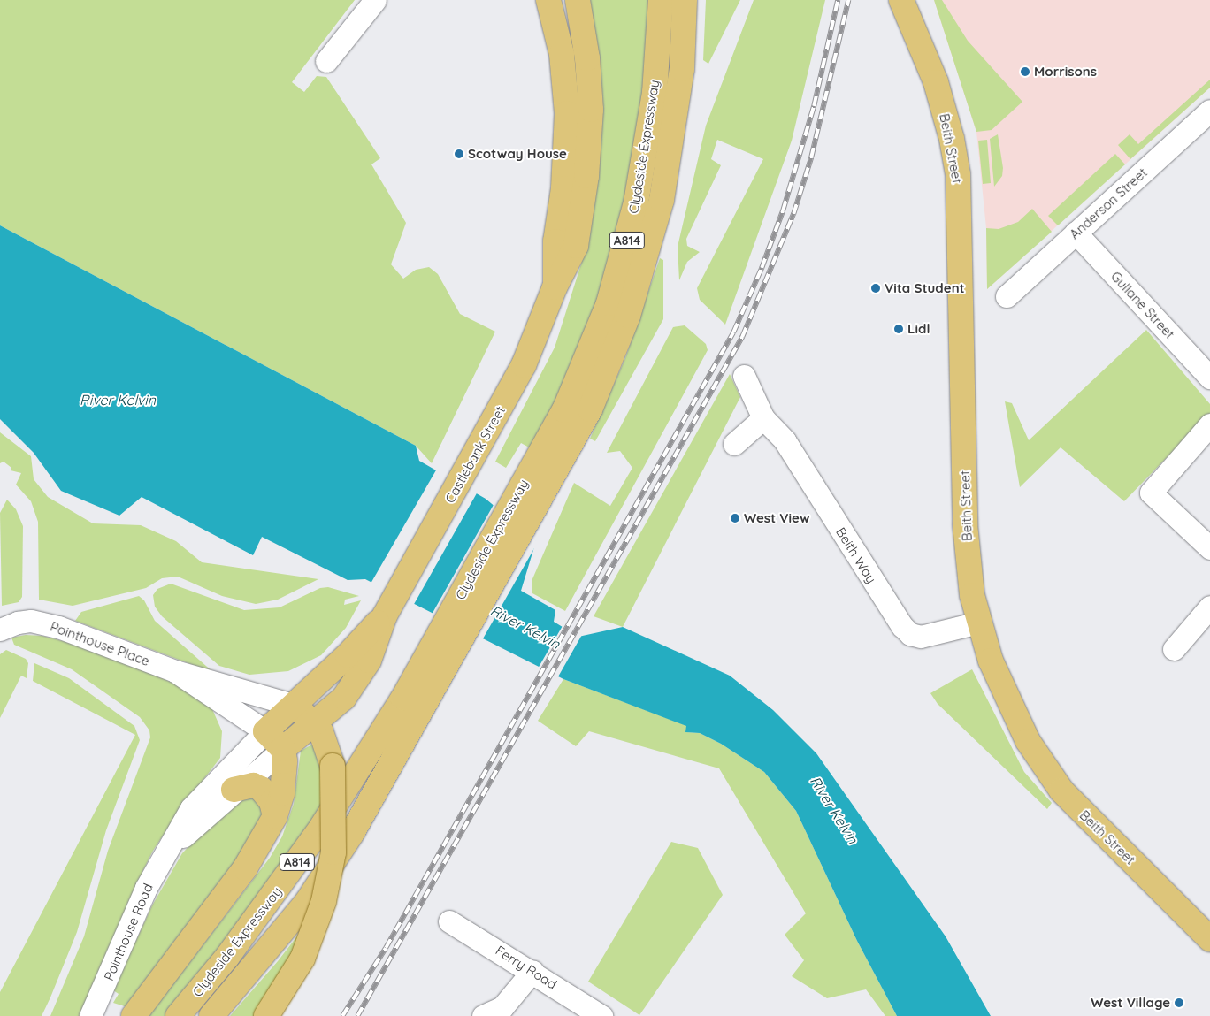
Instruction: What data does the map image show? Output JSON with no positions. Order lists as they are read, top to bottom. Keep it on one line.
{"streets":{"main road":["Clydeside Expressway","Beith Street","A814","Castlebank Street"],"street":["Anderson Street","Gullane Street","Beith Way","Pointhouse Place","Pointhouse Road","Ferry Road"]},"crossings":[["Beith Street","Beith Way"],["Anderson Street","Gullane Street"],["A814","Pointhouse Road"],["Castlebank Street","Pointhouse Place"],["Castlebank Street","Pointhouse Road"],["Pointhouse Place","Pointhouse Road"]],"water":["River Kelvin"],"places":["Morrisons","Scotway House","Vita Student","Lidl","West View","West Village"]}
